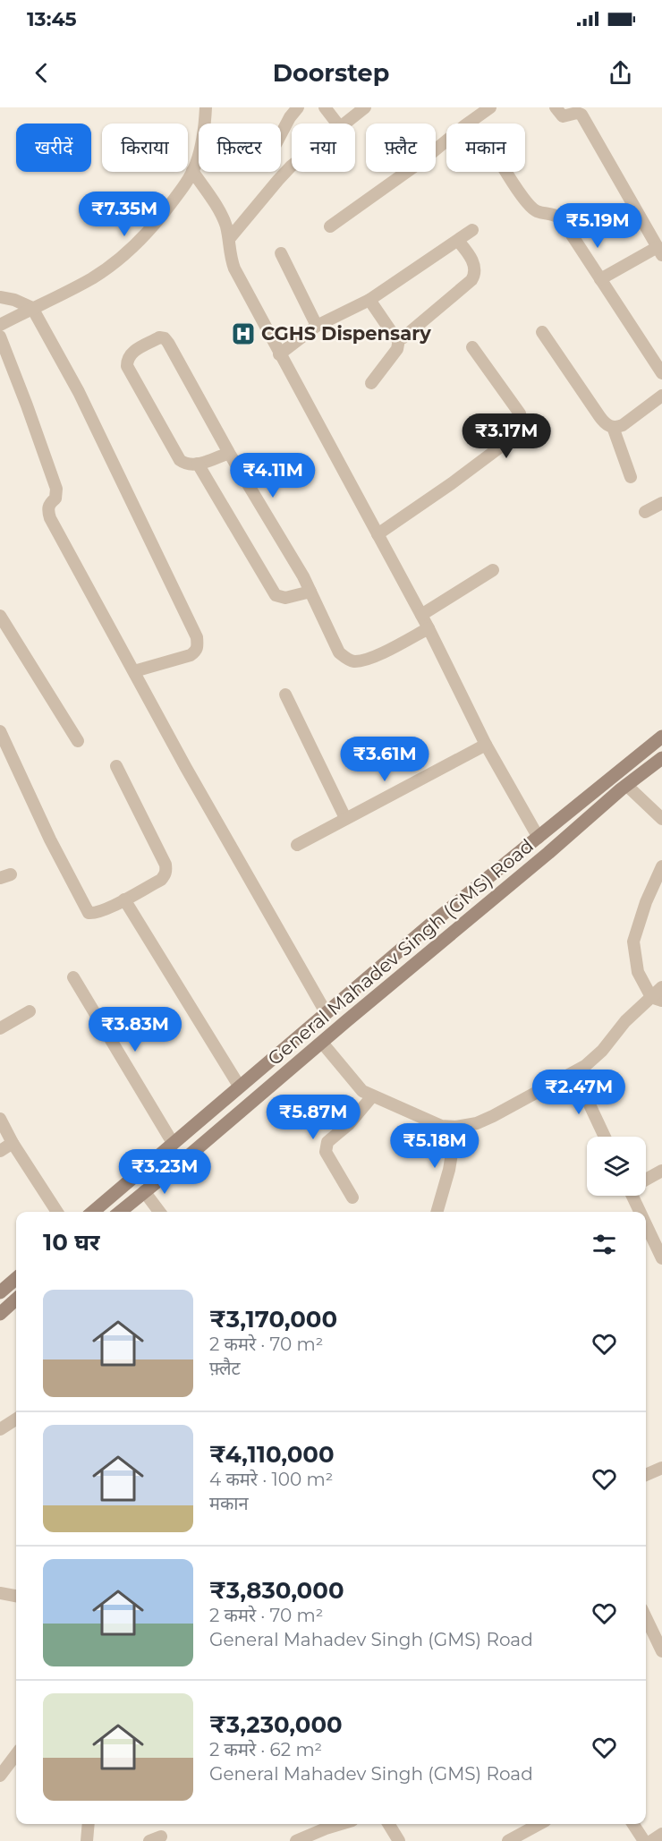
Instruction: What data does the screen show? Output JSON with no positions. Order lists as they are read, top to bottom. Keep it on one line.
{"streets":{"street":["General Mahadev Singh (GMS) Road"]},"places":{"hospital":["CGHS Dispensary"]},"page":{"status":"13:45","header":"Doorstep","chip":["खरीदें","किराया","फ़िल्टर","नया","फ़्लैट","मकान"],"price":["₹7.35M","₹5.19M","₹3.17M","₹4.11M","₹3.61M","₹3.83M","₹2.47M","₹5.87M","₹5.18M","₹3.23M"],"heading":"10 घर","list":[{"name":"₹3,170,000","note":"2 कमरे · 70 m² · फ़्लैट"},{"name":"₹4,110,000","note":"4 कमरे · 100 m² · मकान"},{"name":"₹3,830,000","note":"2 कमरे · 70 m² · General Mahadev Singh (GMS) Road"},{"name":"₹3,230,000","note":"2 कमरे · 62 m² · General Mahadev Singh (GMS) Road"}]}}
